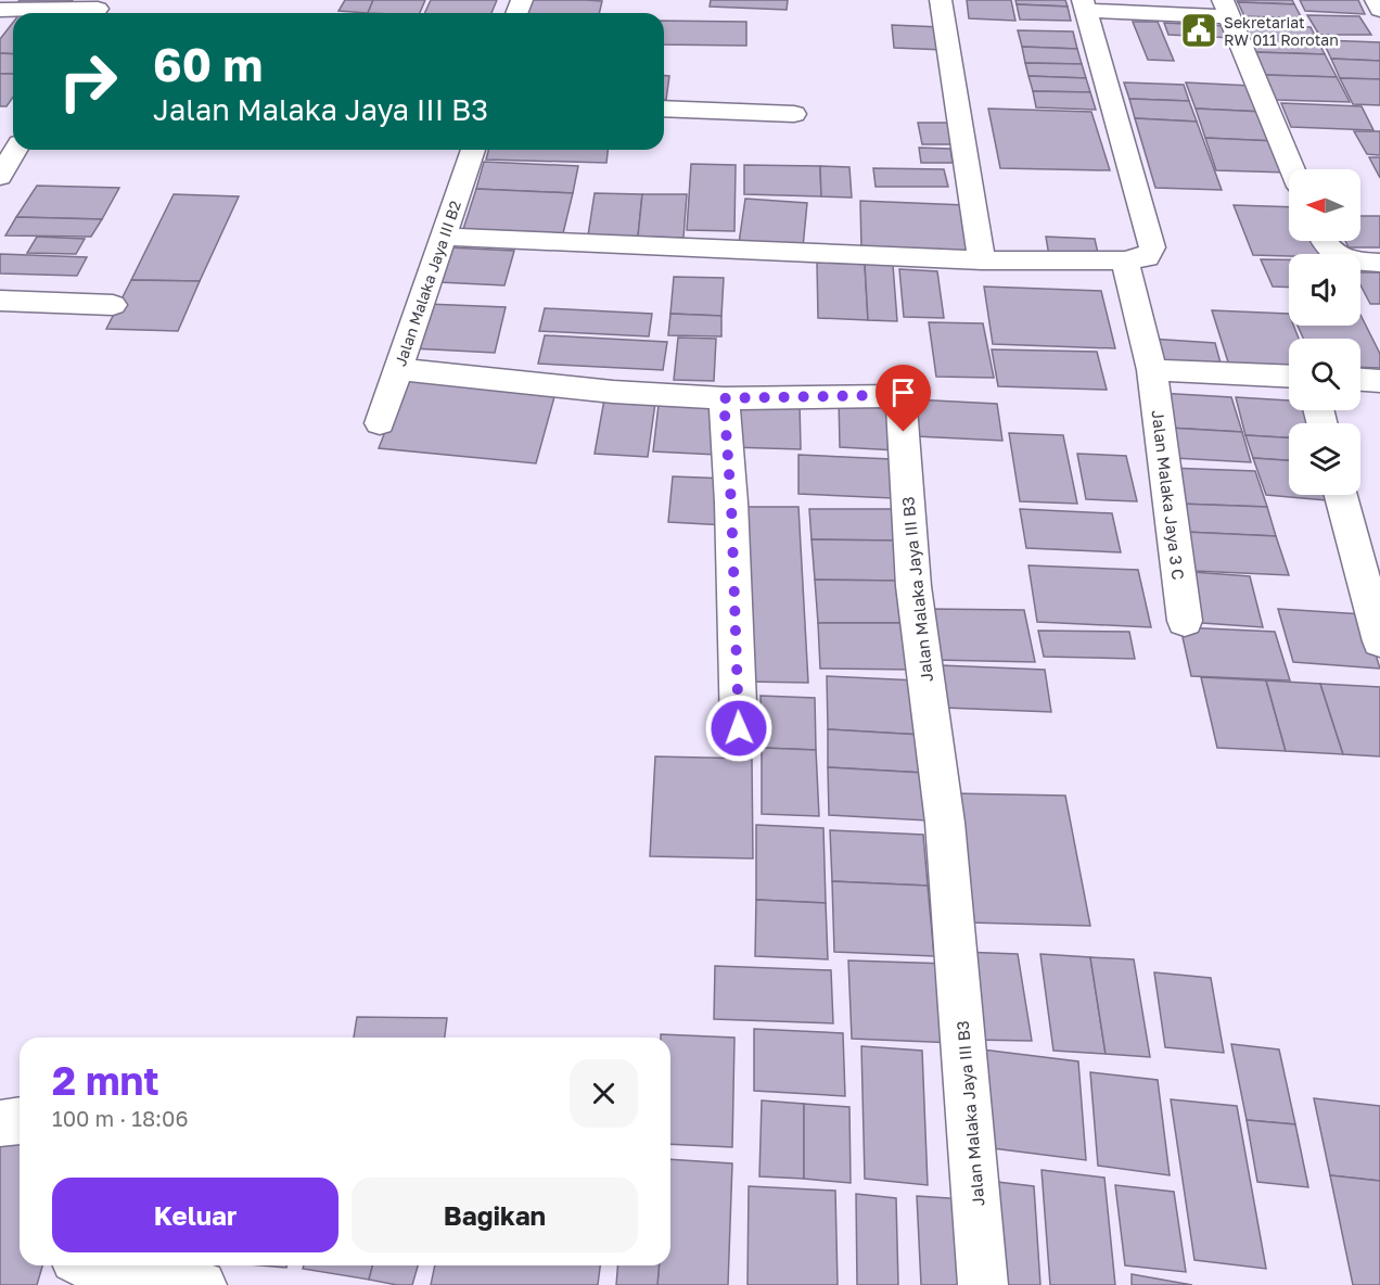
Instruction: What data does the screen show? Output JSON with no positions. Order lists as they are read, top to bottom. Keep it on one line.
{"streets":{"street":["Jalan Malaka Jaya III B2","Jalan Malaka Jaya 3 C","Jalan Malaka Jaya III B3"]},"crossings":[["Jalan Malaka Jaya III B2","Jalan Malaka Jaya III B3"]],"places":{"public building":["Sekretariat RW 011 Rorotan"]},"north":"left","page":{"turn":["60 m","Jalan Malaka Jaya III B3"],"heading":["2 mnt","100 m · 18:06"],"buttons":["Keluar","Bagikan"]}}
